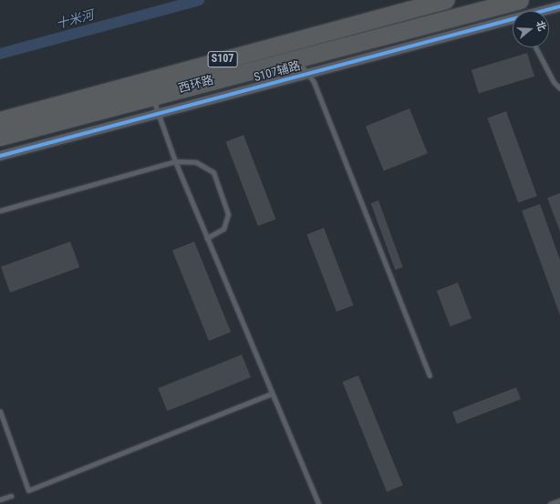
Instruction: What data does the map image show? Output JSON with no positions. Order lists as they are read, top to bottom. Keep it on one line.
{"streets":{"highway":["S107","西环路"],"street":["S107辅路"]},"crossings":[["S107辅路","西环路"]],"water":["十米河"],"north":"right"}
